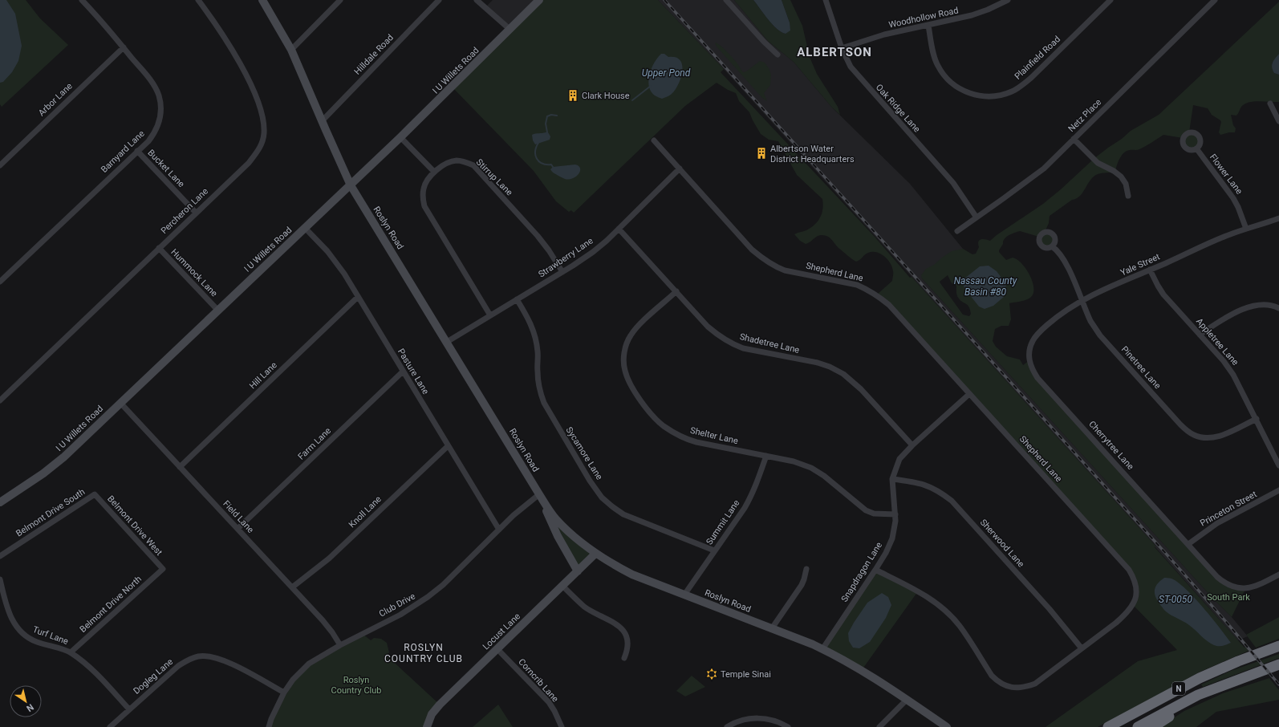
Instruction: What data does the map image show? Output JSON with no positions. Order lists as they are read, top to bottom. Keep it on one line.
{"streets":{"highway":["N"],"main road":["I U Willets Road","Roslyn Road","Locust Lane"],"street":["Woodhollow Road","Hilldale Road","Plainfield Road","Arbor Lane","Oak Ridge Lane","Netz Place","Barnyard Lane","Bucket Lane","Flower Lane","Stirrup Lane","Percheron Lane","Strawberry Lane","Yale Street","Shepherd Lane","Hummock Lane","Appletree Lane","Shadetree Lane","Pinetree Lane","Pasture Lane","Hill Lane","Shelter Lane","Farm Lane","Cherrytree Lane","Sycamore Lane","Princeton Street","Knoll Lane","Belmont Drive South","Field Lane","Summit Lane","Belmont Drive West","Sherwood Lane","Snapdragon Lane","Belmont Drive North","Club Drive","Turf Lane","Dogleg Lane","Corncrib Lane"]},"crossings":[["Woodhollow Road","Plainfield Road"],["Woodhollow Road","Oak Ridge Lane"],["Hilldale Road","Roslyn Road"],["I U Willets Road","Roslyn Road"],["I U Willets Road","Hummock Lane"],["I U Willets Road","Pasture Lane"],["I U Willets Road","Field Lane"],["Arbor Lane","Barnyard Lane"],["Oak Ridge Lane","Netz Place"],["Barnyard Lane","Bucket Lane"],["Bucket Lane","Percheron Lane"],["Flower Lane","Yale Street"],["Stirrup Lane","Strawberry Lane"],["Percheron Lane","Hummock Lane"],["Roslyn Road","Strawberry Lane"],["Roslyn Road","Summit Lane"],["Roslyn Road","Snapdragon Lane"],["Roslyn Road","Club Drive"],["Roslyn Road","Locust Lane"],["Strawberry Lane","Shepherd Lane"],["Strawberry Lane","Shadetree Lane"],["Strawberry Lane","Sycamore Lane"],["Yale Street","Appletree Lane"],["Yale Street","Pinetree Lane"],["Yale Street","Cherrytree Lane"],["Shepherd Lane","Sherwood Lane"],["Shepherd Lane","Snapdragon Lane"],["Appletree Lane","Pinetree Lane"],["Shadetree Lane","Shelter Lane"],["Shadetree Lane","Snapdragon Lane"],["Pasture Lane","Hill Lane"],["Pasture Lane","Farm Lane"],["Pasture Lane","Knoll Lane"],["Pasture Lane","Club Drive"],["Hill Lane","Field Lane"],["Shelter Lane","Summit Lane"],["Shelter Lane","Snapdragon Lane"],["Farm Lane","Field Lane"],["Cherrytree Lane","Princeton Street"],["Sycamore Lane","Summit Lane"],["Knoll Lane","Field Lane"],["Belmont Drive South","Belmont Drive West"],["Field Lane","Club Drive"],["Belmont Drive West","Belmont Drive North"],["Sherwood Lane","Snapdragon Lane"],["Belmont Drive North","Turf Lane"],["Club Drive","Dogleg Lane"],["Locust Lane","Corncrib Lane"],["Turf Lane","Dogleg Lane"]],"districts":["ALBERTSON","ROSLYN COUNTRY CLUB"],"water":["Upper Pond","Nassau County Basin #80","ST-0050"],"parks":["South Park","Roslyn Country Club"],"places":{"building":["Clark House","Albertson Water District Headquarters"],"synagogue":["Temple Sinai"]},"north":"bottom right"}
